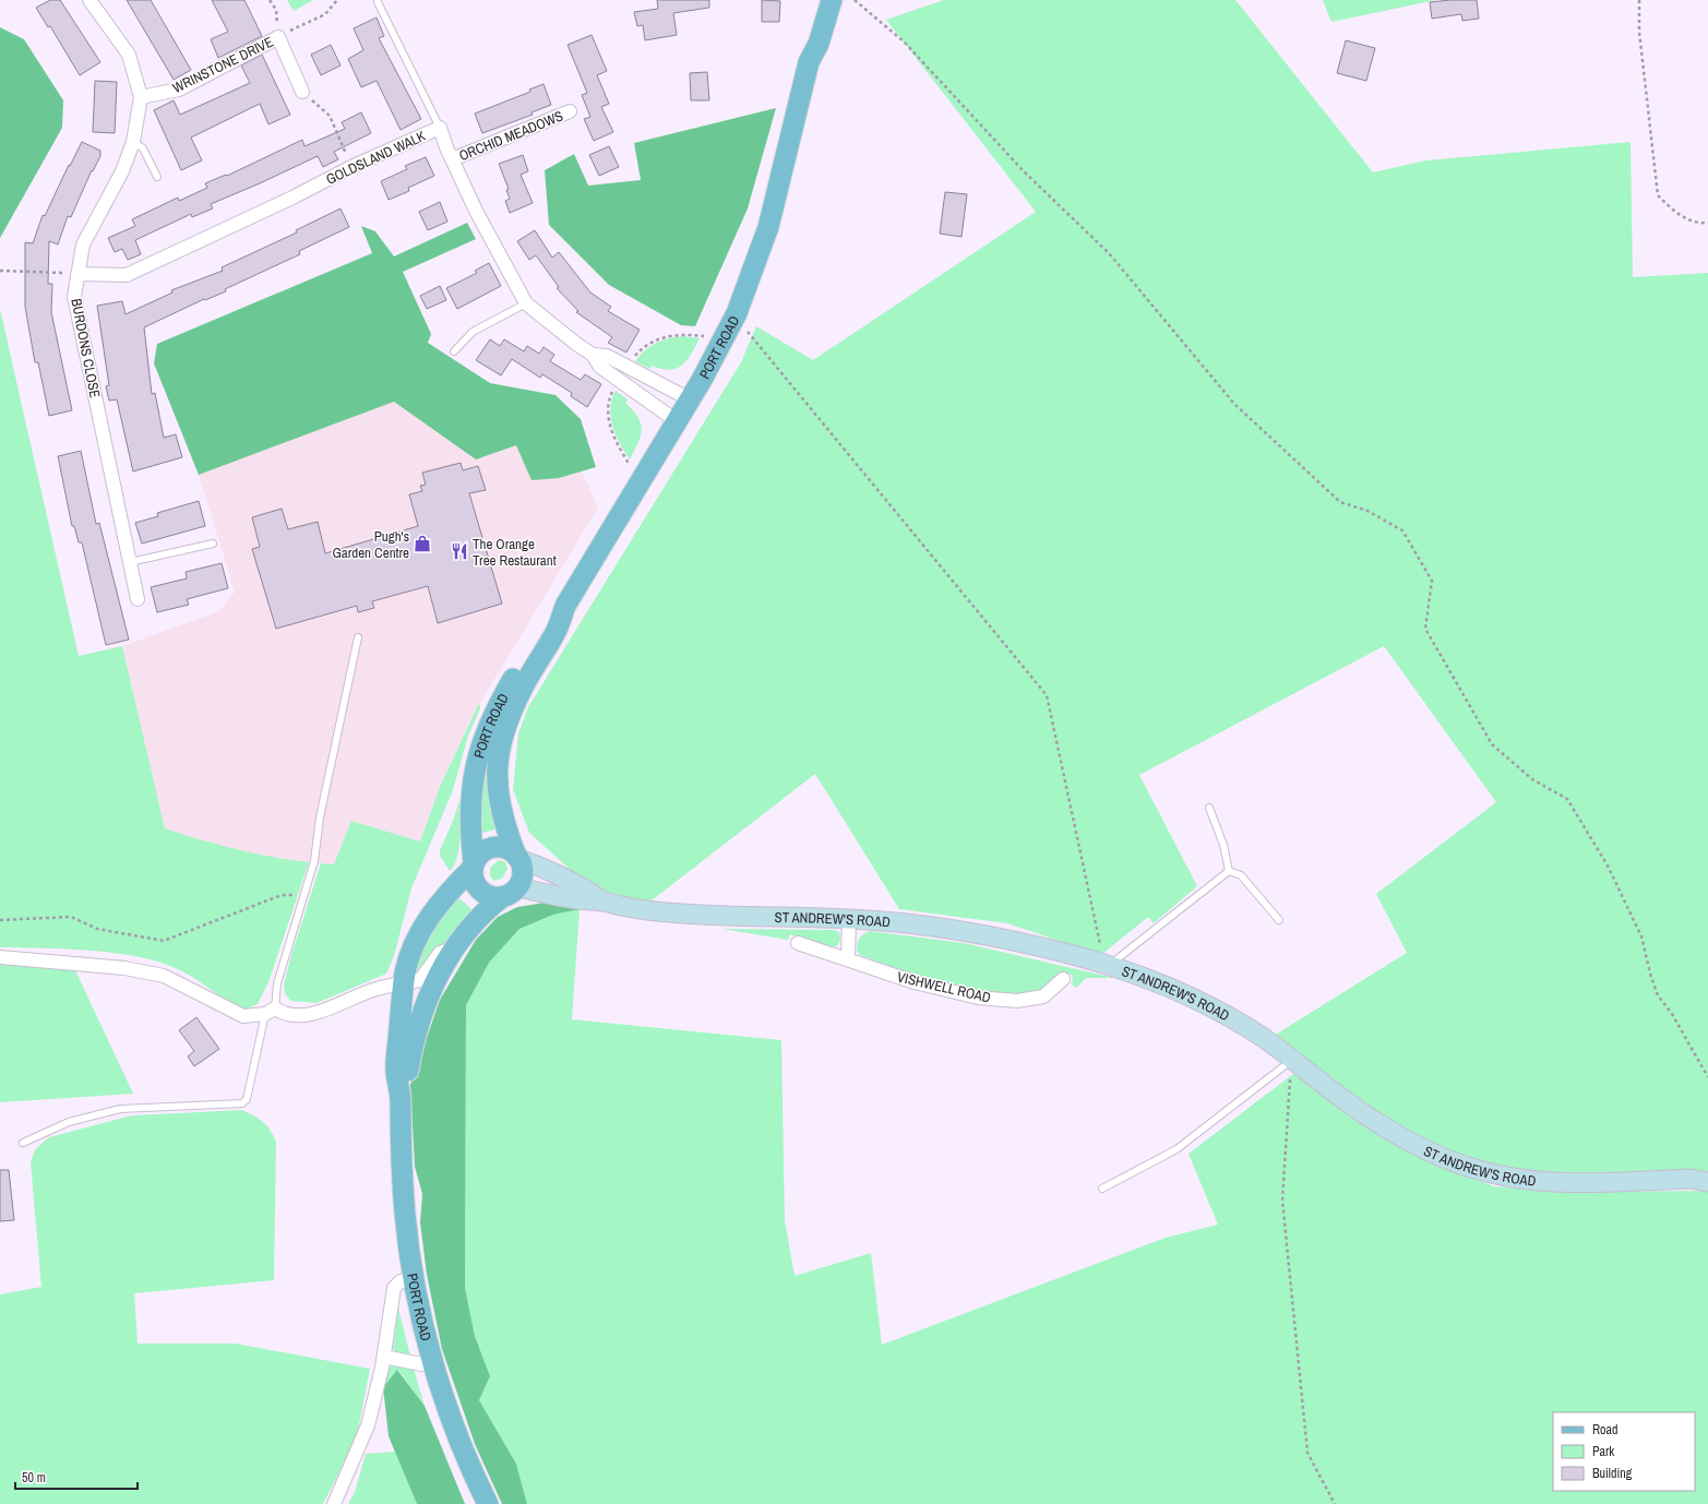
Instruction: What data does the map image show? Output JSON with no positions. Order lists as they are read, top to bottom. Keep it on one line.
{"streets":{"main road":["PORT ROAD"],"street":["WRINSTONE DRIVE","ORCHID MEADOWS","GOLDSLAND WALK","BURDONS CLOSE","ST ANDREW'S ROAD","VISHWELL ROAD"]},"crossings":[["WRINSTONE DRIVE","BURDONS CLOSE"],["ORCHID MEADOWS","GOLDSLAND WALK"],["GOLDSLAND WALK","PORT ROAD"],["GOLDSLAND WALK","BURDONS CLOSE"],["PORT ROAD","ST ANDREW'S ROAD"]],"places":{"shop":["Pugh's Garden Centre"],"restaurant":["The Orange Tree Restaurant"]},"legend":["Road","Park","Building"],"scale_bar":"50 m"}
